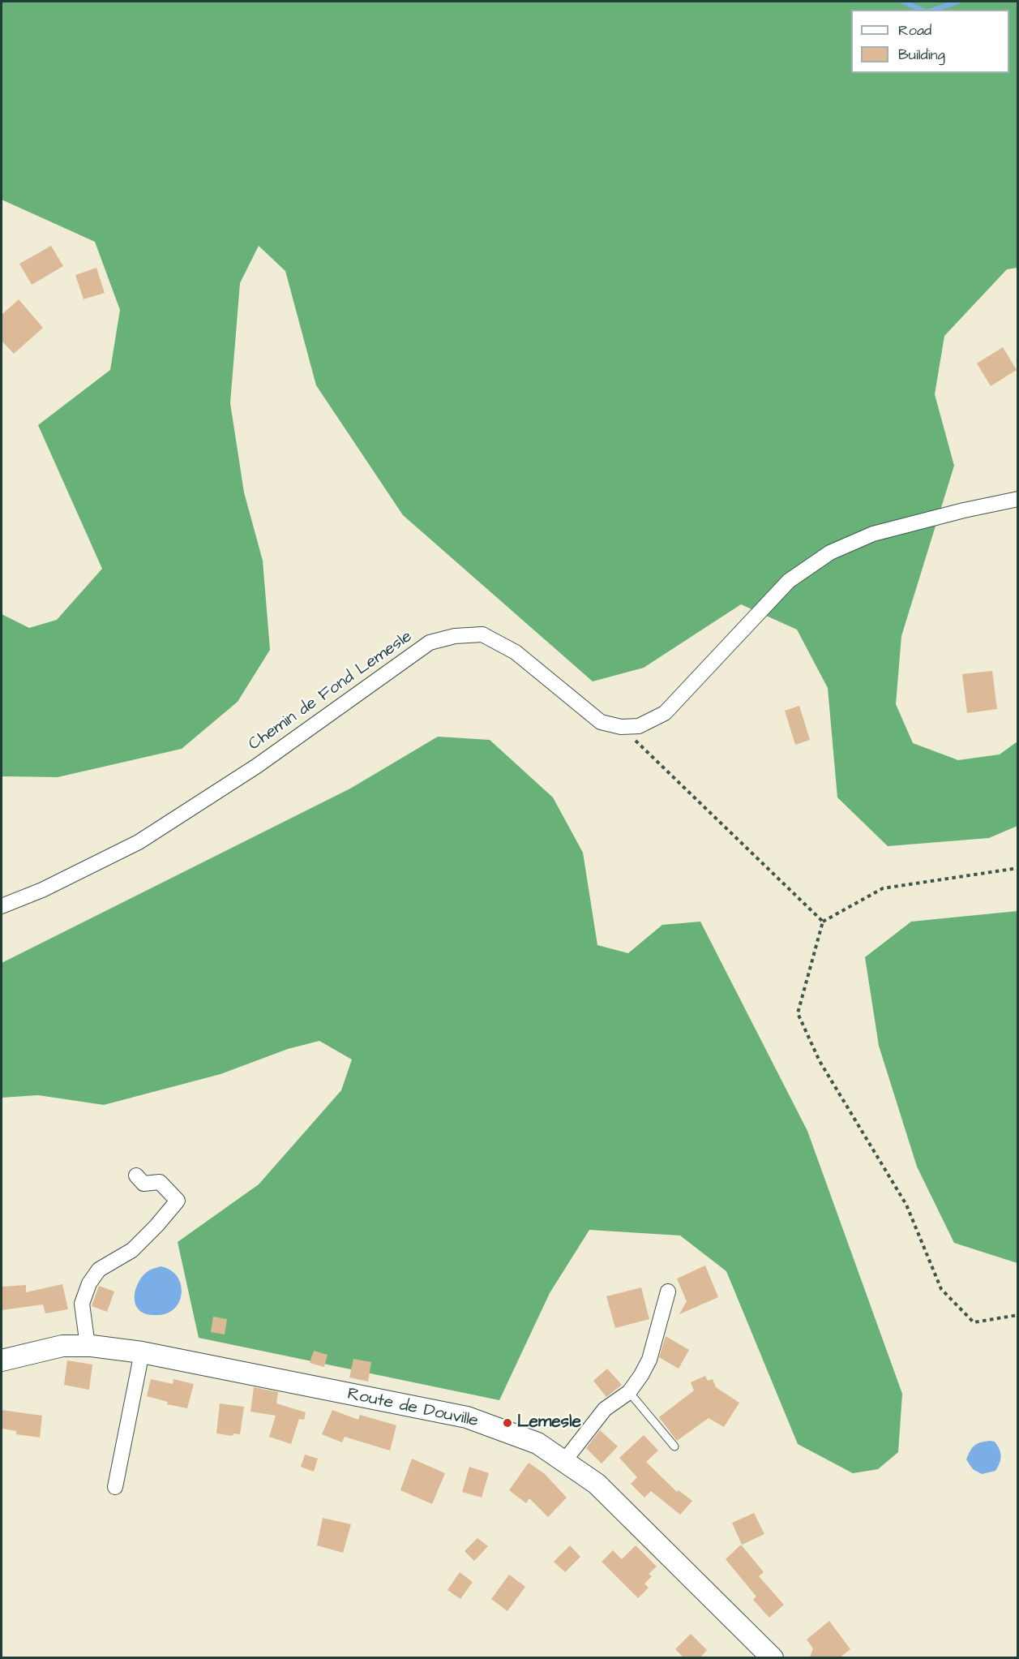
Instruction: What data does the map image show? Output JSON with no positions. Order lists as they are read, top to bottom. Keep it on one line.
{"streets":{"main road":["Route de Douville"],"street":["Chemin de Fond Lemesle"]},"places":["Lemesle"],"legend":["Road","Building"]}
